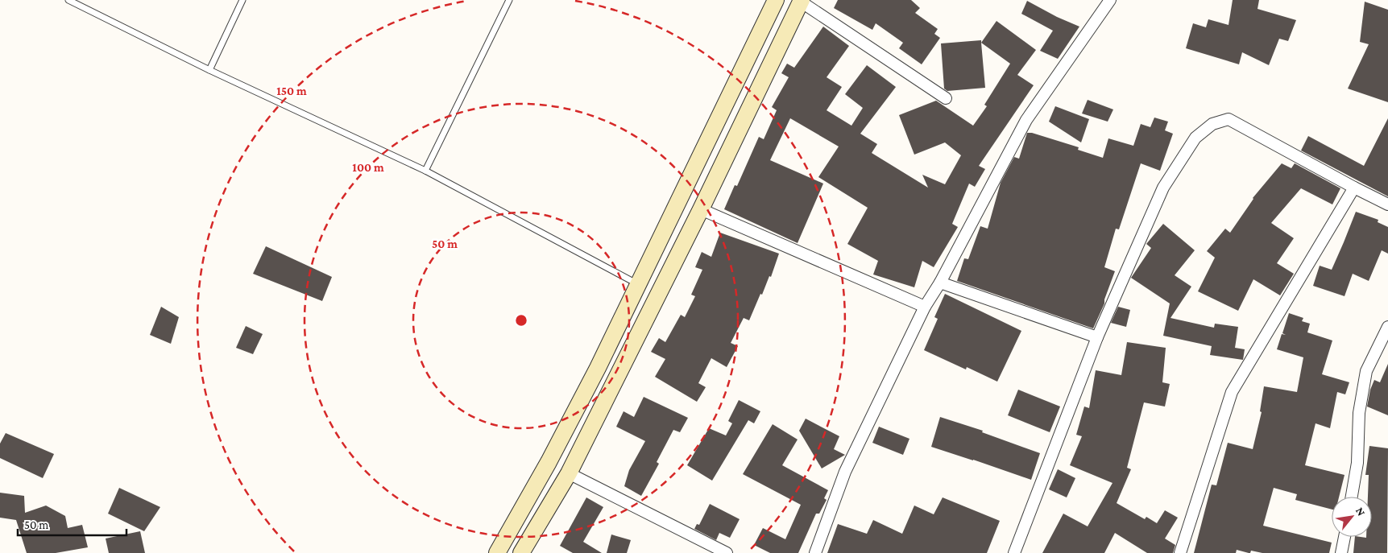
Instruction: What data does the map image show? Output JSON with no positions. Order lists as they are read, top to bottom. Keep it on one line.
{"scale_bar":"50 m","north":"top right","rings":["150 m","100 m","50 m"]}
